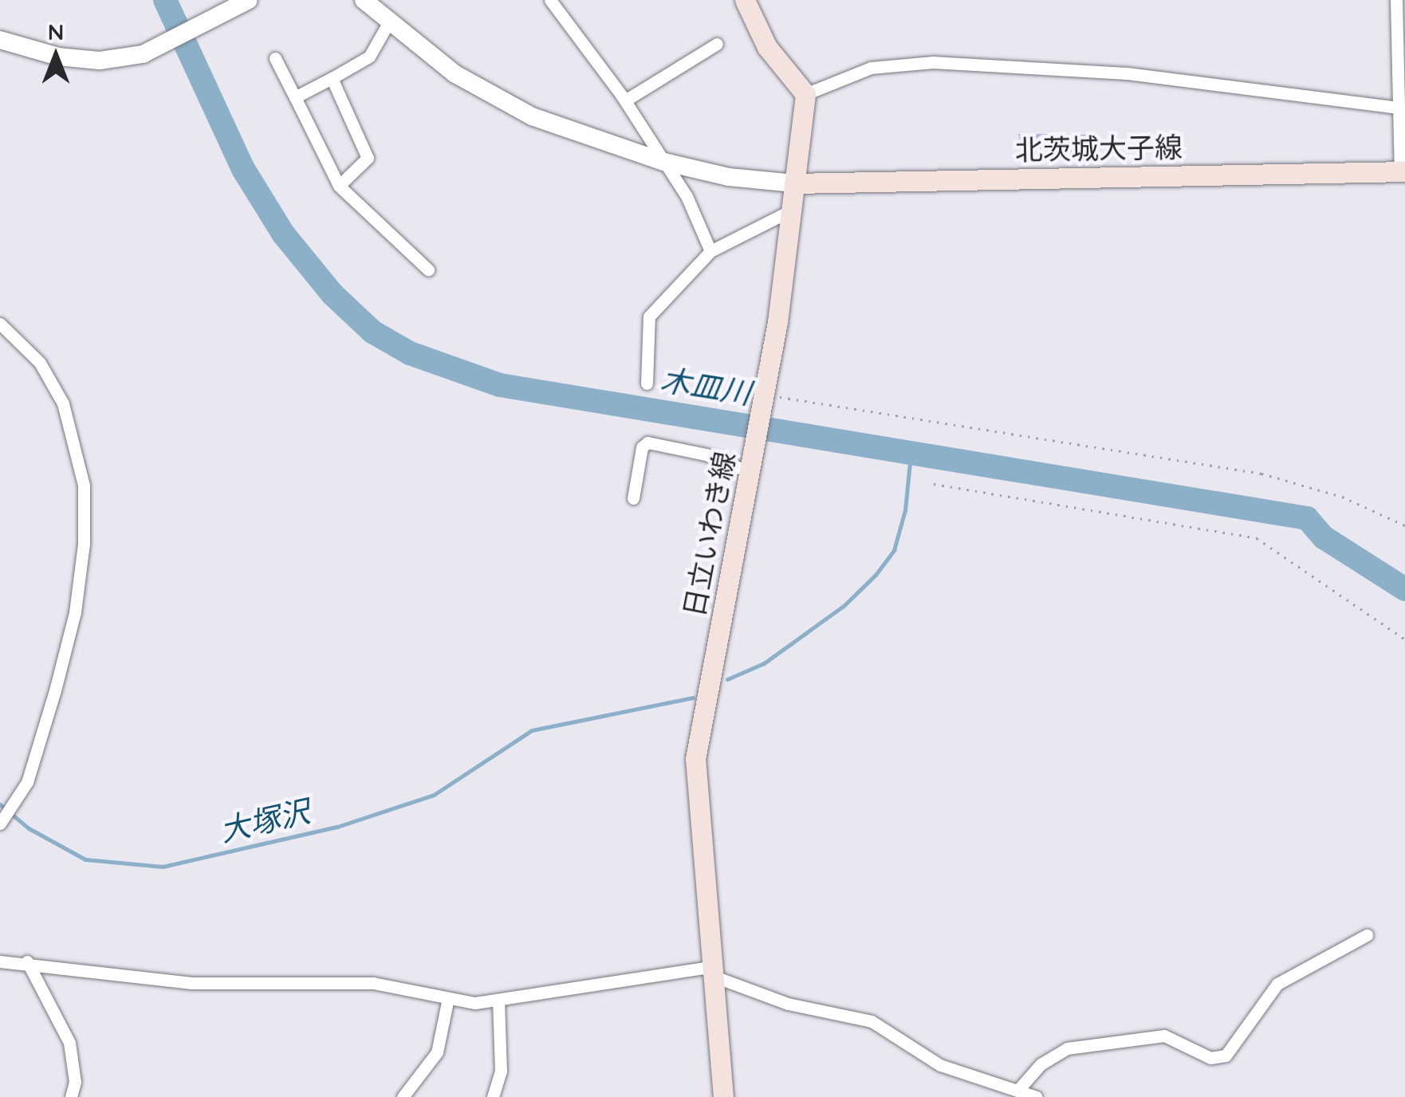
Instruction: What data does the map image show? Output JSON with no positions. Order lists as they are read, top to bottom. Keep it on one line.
{"streets":{"main road":["北茨城大子線","日立いわき線"]},"crossings":[["北茨城大子線","日立いわき線"]],"water":["木皿川","大塚沢"],"north":"top"}
